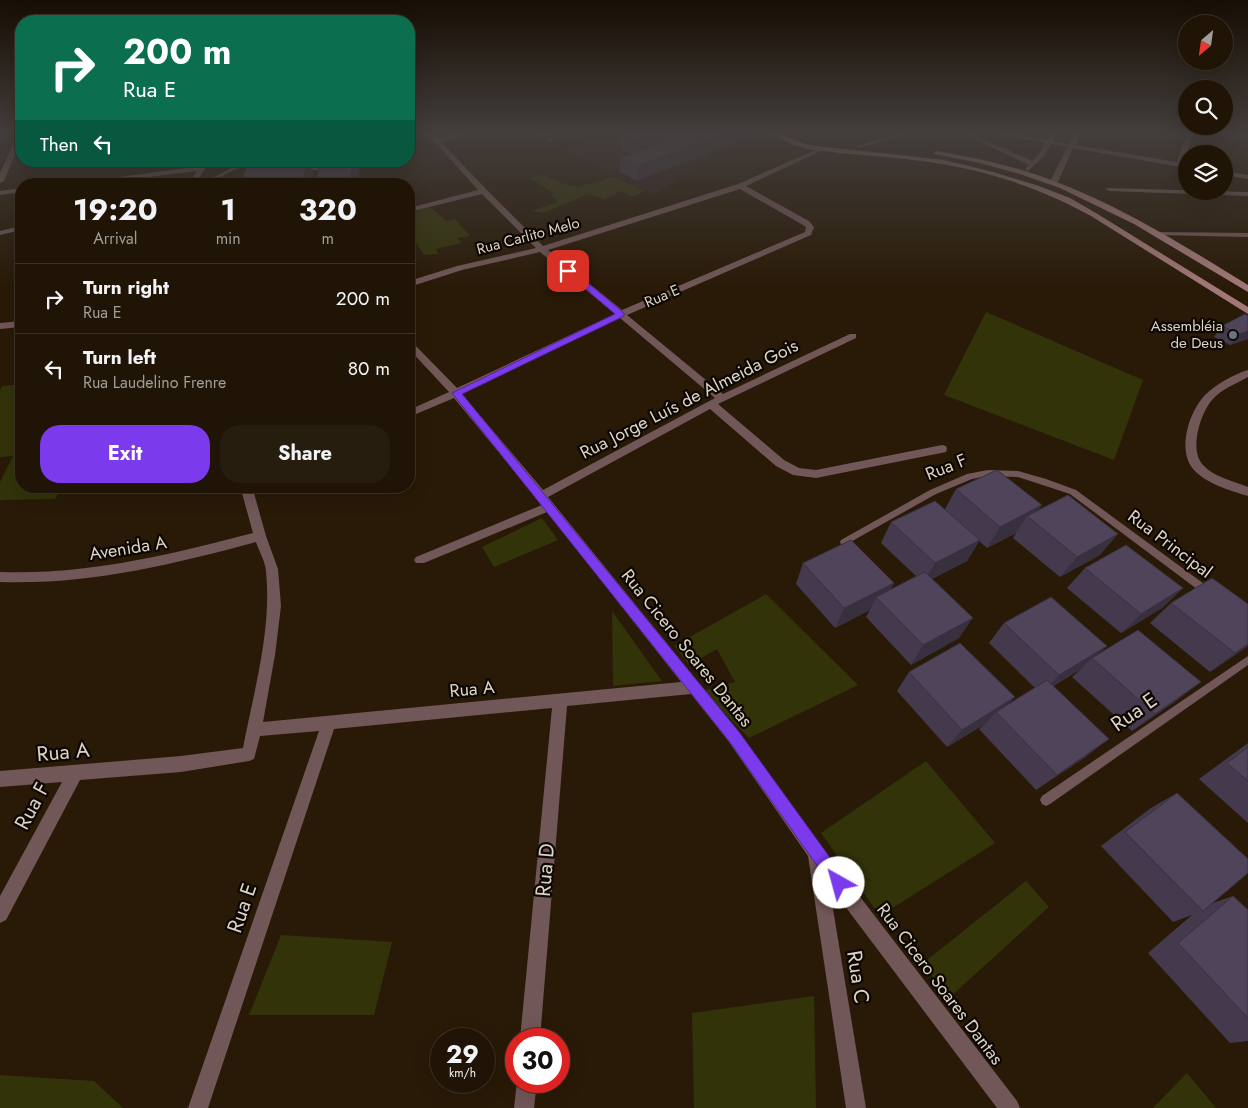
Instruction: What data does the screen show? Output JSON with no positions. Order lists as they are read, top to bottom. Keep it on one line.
{"streets":{"street":["Rua Carlito Melo","Rua E","Rua Jorge Luís de Almeida Gois","Rua F","Avenida A","Rua Cicero Soares Dantas","Rua A","Rua D","Rua C"],"lane":["Rua Principal"]},"crossings":[["Rua Carlito Melo","Rua E"],["Rua E","Rua Cicero Soares Dantas"],["Rua E","Rua A"],["Rua Jorge Luís de Almeida Gois","Rua Cicero Soares Dantas"],["Rua F","Rua Principal"],["Rua F","Rua A"],["Rua Cicero Soares Dantas","Rua A"],["Rua Cicero Soares Dantas","Rua C"],["Rua A","Rua D"]],"places":["Assembléia de Deus"],"north":"bottom left","page":{"turn":["200 m","Rua E"],"then":"Then","eta":["19:20","Arrival","1","min","320","m"],"list":[{"name":"Turn right","note":"Rua E","value":"200 m"},{"name":"Turn left","note":"Rua Laudelino Frenre","value":"80 m"}],"buttons":["Exit","Share"],"speed":"29 km/h","limit":"30"}}
